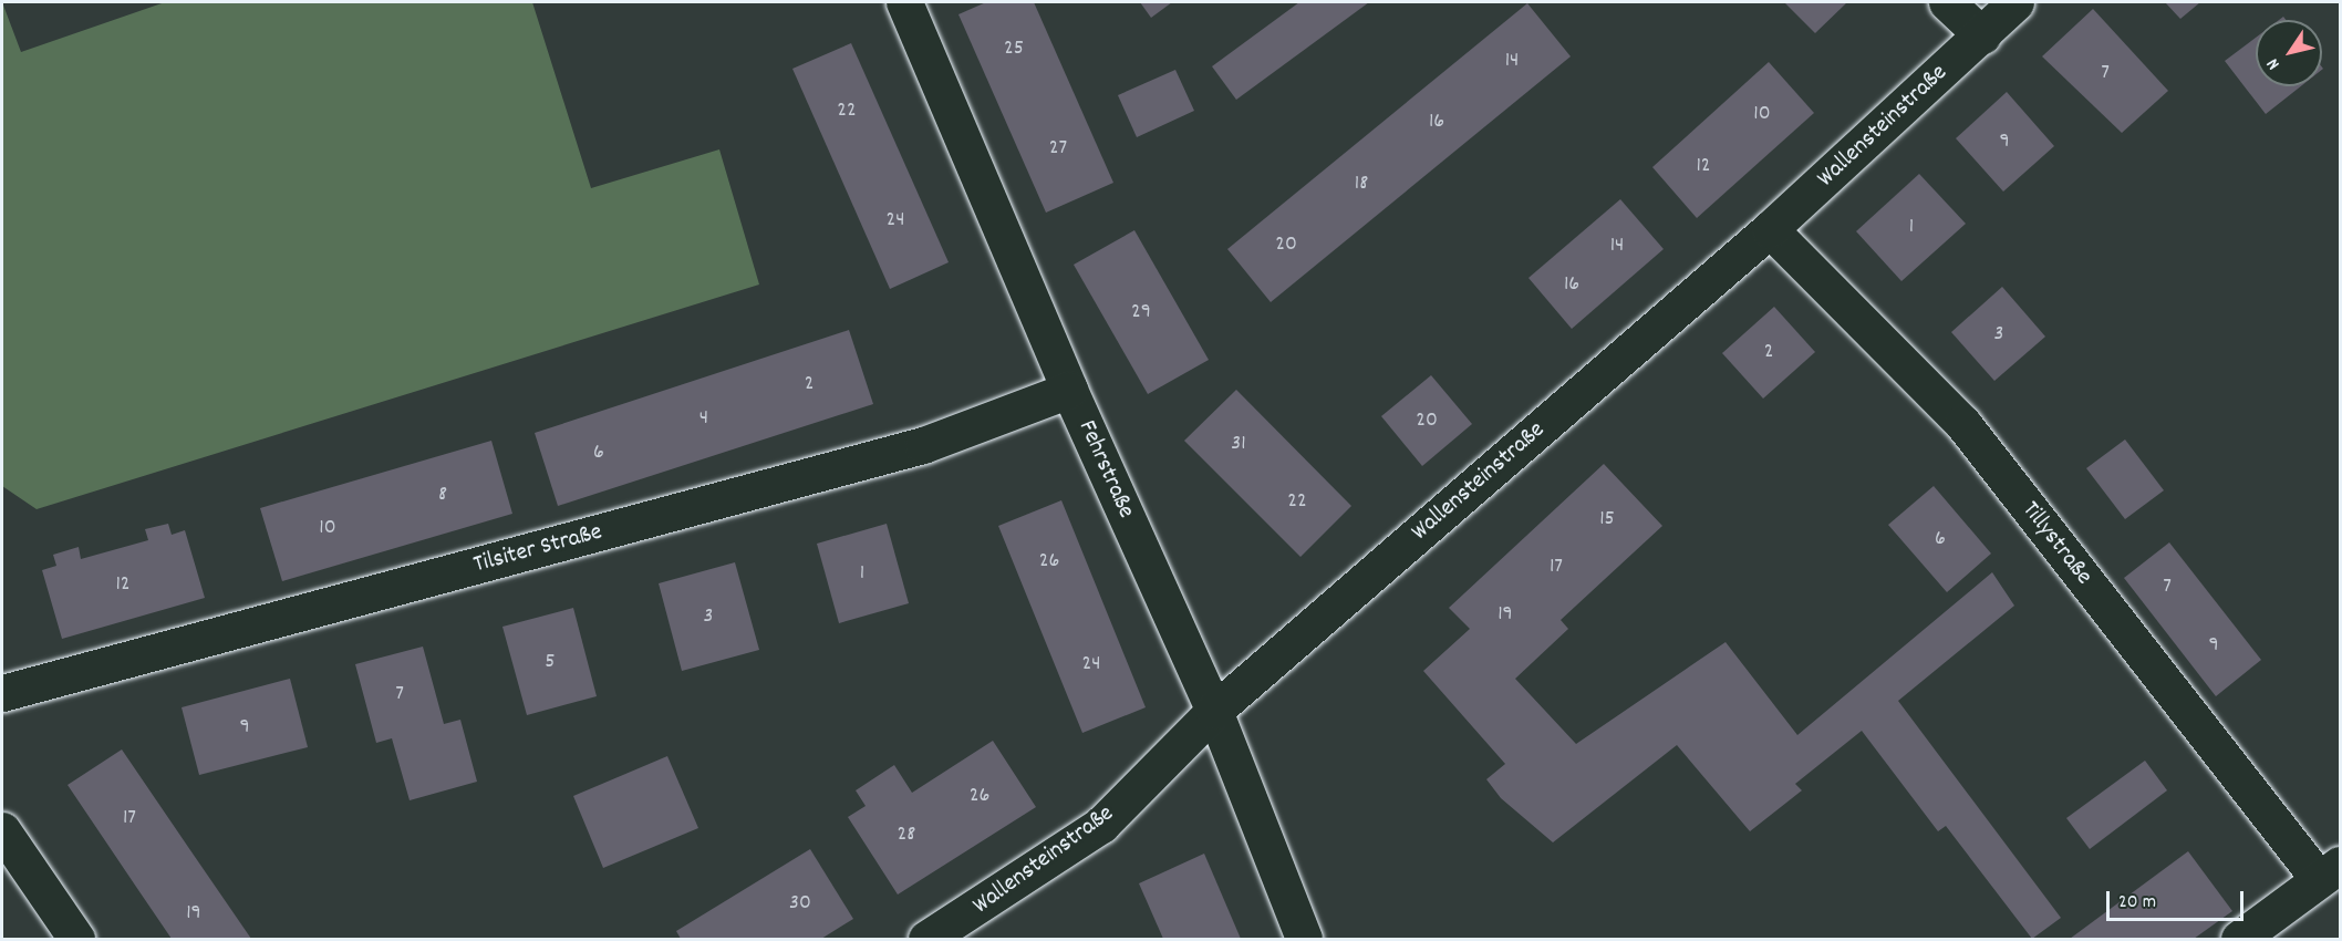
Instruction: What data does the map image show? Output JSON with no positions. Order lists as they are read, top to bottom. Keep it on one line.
{"streets":{"street":["Wallensteinstraße","Fehrstraße","Tillystraße","Tilsiter Straße"]},"crossings":[["Wallensteinstraße","Fehrstraße"],["Wallensteinstraße","Tillystraße"],["Fehrstraße","Tilsiter Straße"]],"house_numbers":["25","14","7","22","10","16","9","27","12","18","24","1","20","14","16","29","3","2","2","4","20","31","6","8","22","15","10","6","26","17","1","12","7","19","3","9","5","24","7","9","26","17","28","30","19"],"scale_bar":"20 m","north":"bottom left"}
